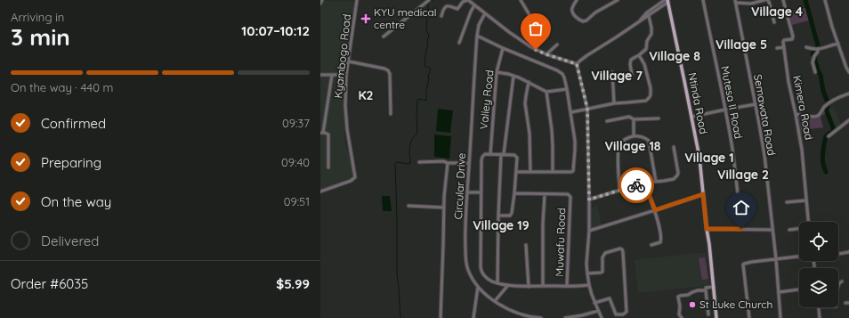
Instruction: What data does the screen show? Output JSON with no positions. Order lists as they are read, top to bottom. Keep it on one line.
{"streets":{"main road":["Ntinda Road"],"street":["Kyambogo Road","Valley Road","Mutesa II Road","Kimera Road","Semawata Road","Circular Drive","Muwafu Road"]},"districts":["Village 4","Village 5","Village 8","Village 7","K2","Village 18","Village 1","Village 2","Village 19"],"places":{"health":["KYU medical centre"],"other":["St Luke Church"]},"page":{"heading":["3 min","Arriving in","10:07–10:12"],"panel":["Order #6035","$5.99"],"bar":"On the way · 440 m","list":[["Confirmed","09:37"],["Preparing","09:40"],["On the way","09:51"],"Delivered"]}}
